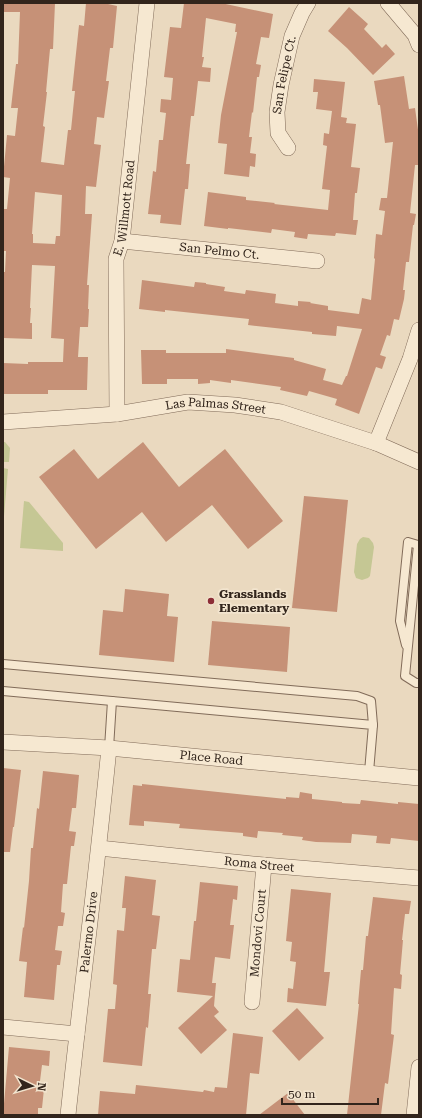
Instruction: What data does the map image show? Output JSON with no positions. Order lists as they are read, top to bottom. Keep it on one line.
{"streets":{"street":["San Felipe Ct.","E. Willmott Road","San Pelmo Ct.","Las Palmas Street","Place Road","Roma Street","Palermo Drive","Mondovi Court"]},"crossings":[["E. Willmott Road","San Pelmo Ct."],["E. Willmott Road","Las Palmas Street"],["Place Road","Palermo Drive"],["Roma Street","Palermo Drive"],["Roma Street","Mondovi Court"]],"places":["Grasslands Elementary"],"scale_bar":"50 m","north":"right"}
